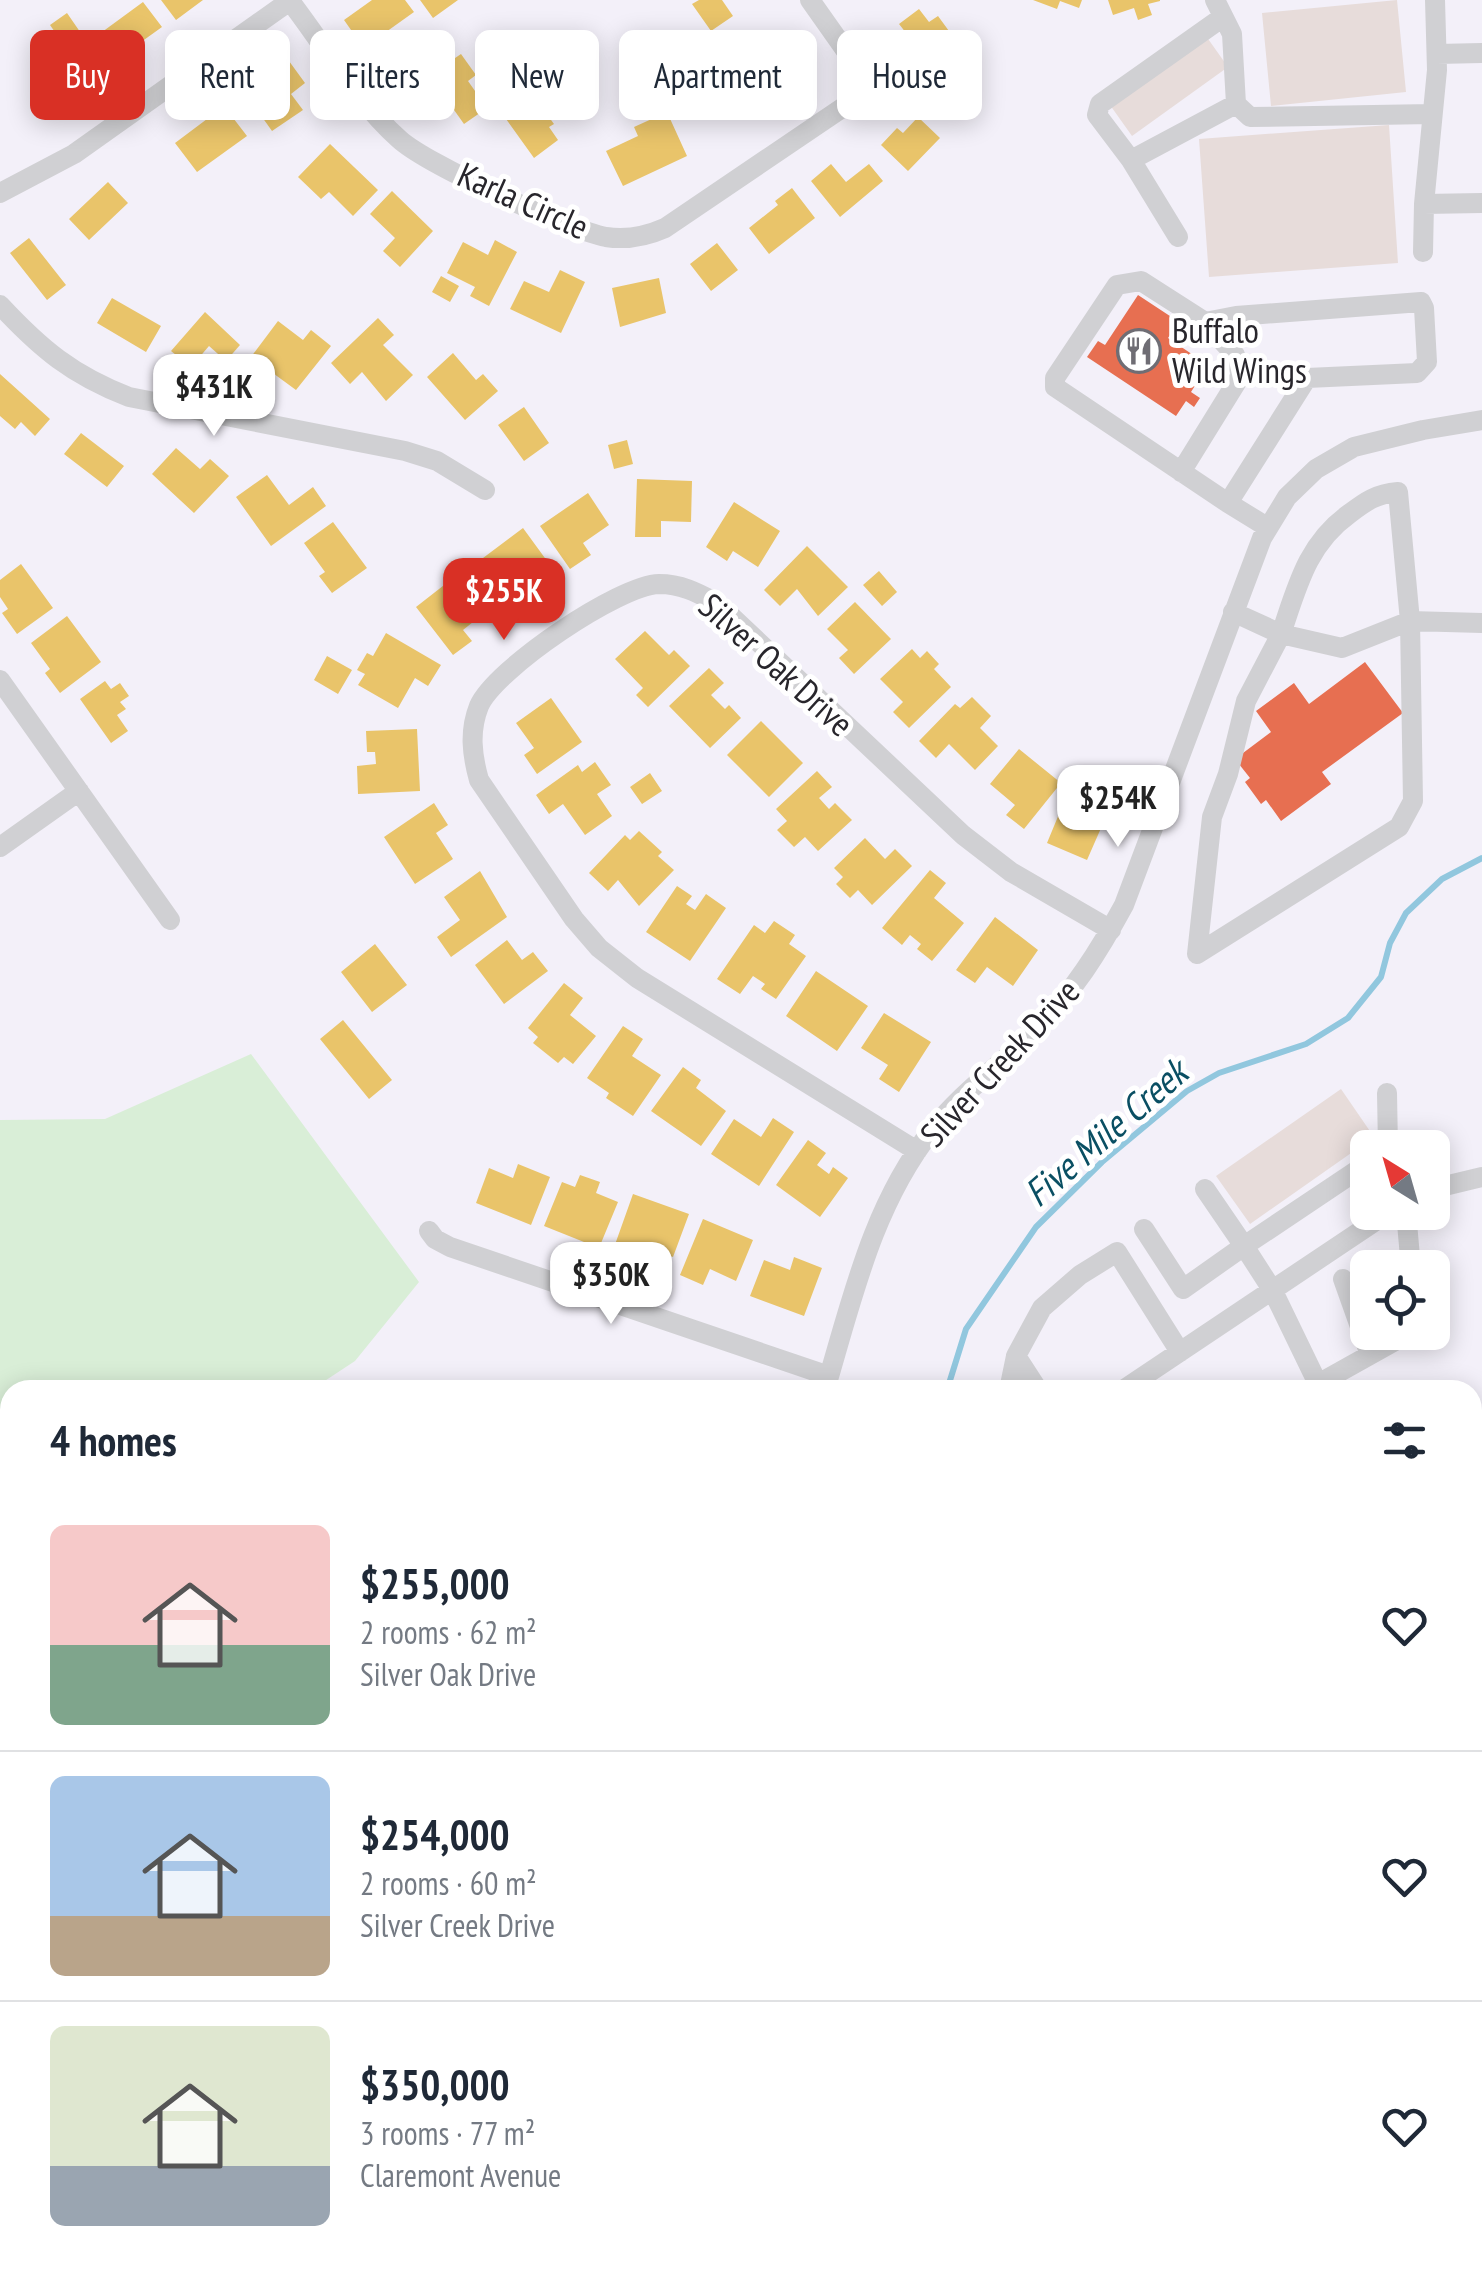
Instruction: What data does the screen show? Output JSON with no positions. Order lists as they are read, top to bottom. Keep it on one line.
{"streets":{"street":["Karla Circle","Silver Oak Drive","Silver Creek Drive"]},"crossings":[["Silver Oak Drive","Silver Creek Drive"]],"water":["Five Mile Creek"],"places":{"restaurant":["Buffalo Wild Wings"]},"north":"top left","page":{"chip":["Buy","Rent","Filters","New","Apartment","House"],"price":["$431K","$255K","$254K","$350K"],"heading":"4 homes","list":[{"name":"$255,000","note":"2 rooms · 62 m² · Silver Oak Drive"},{"name":"$254,000","note":"2 rooms · 60 m² · Silver Creek Drive"},{"name":"$350,000","note":"3 rooms · 77 m² · Claremont Avenue"}]}}
